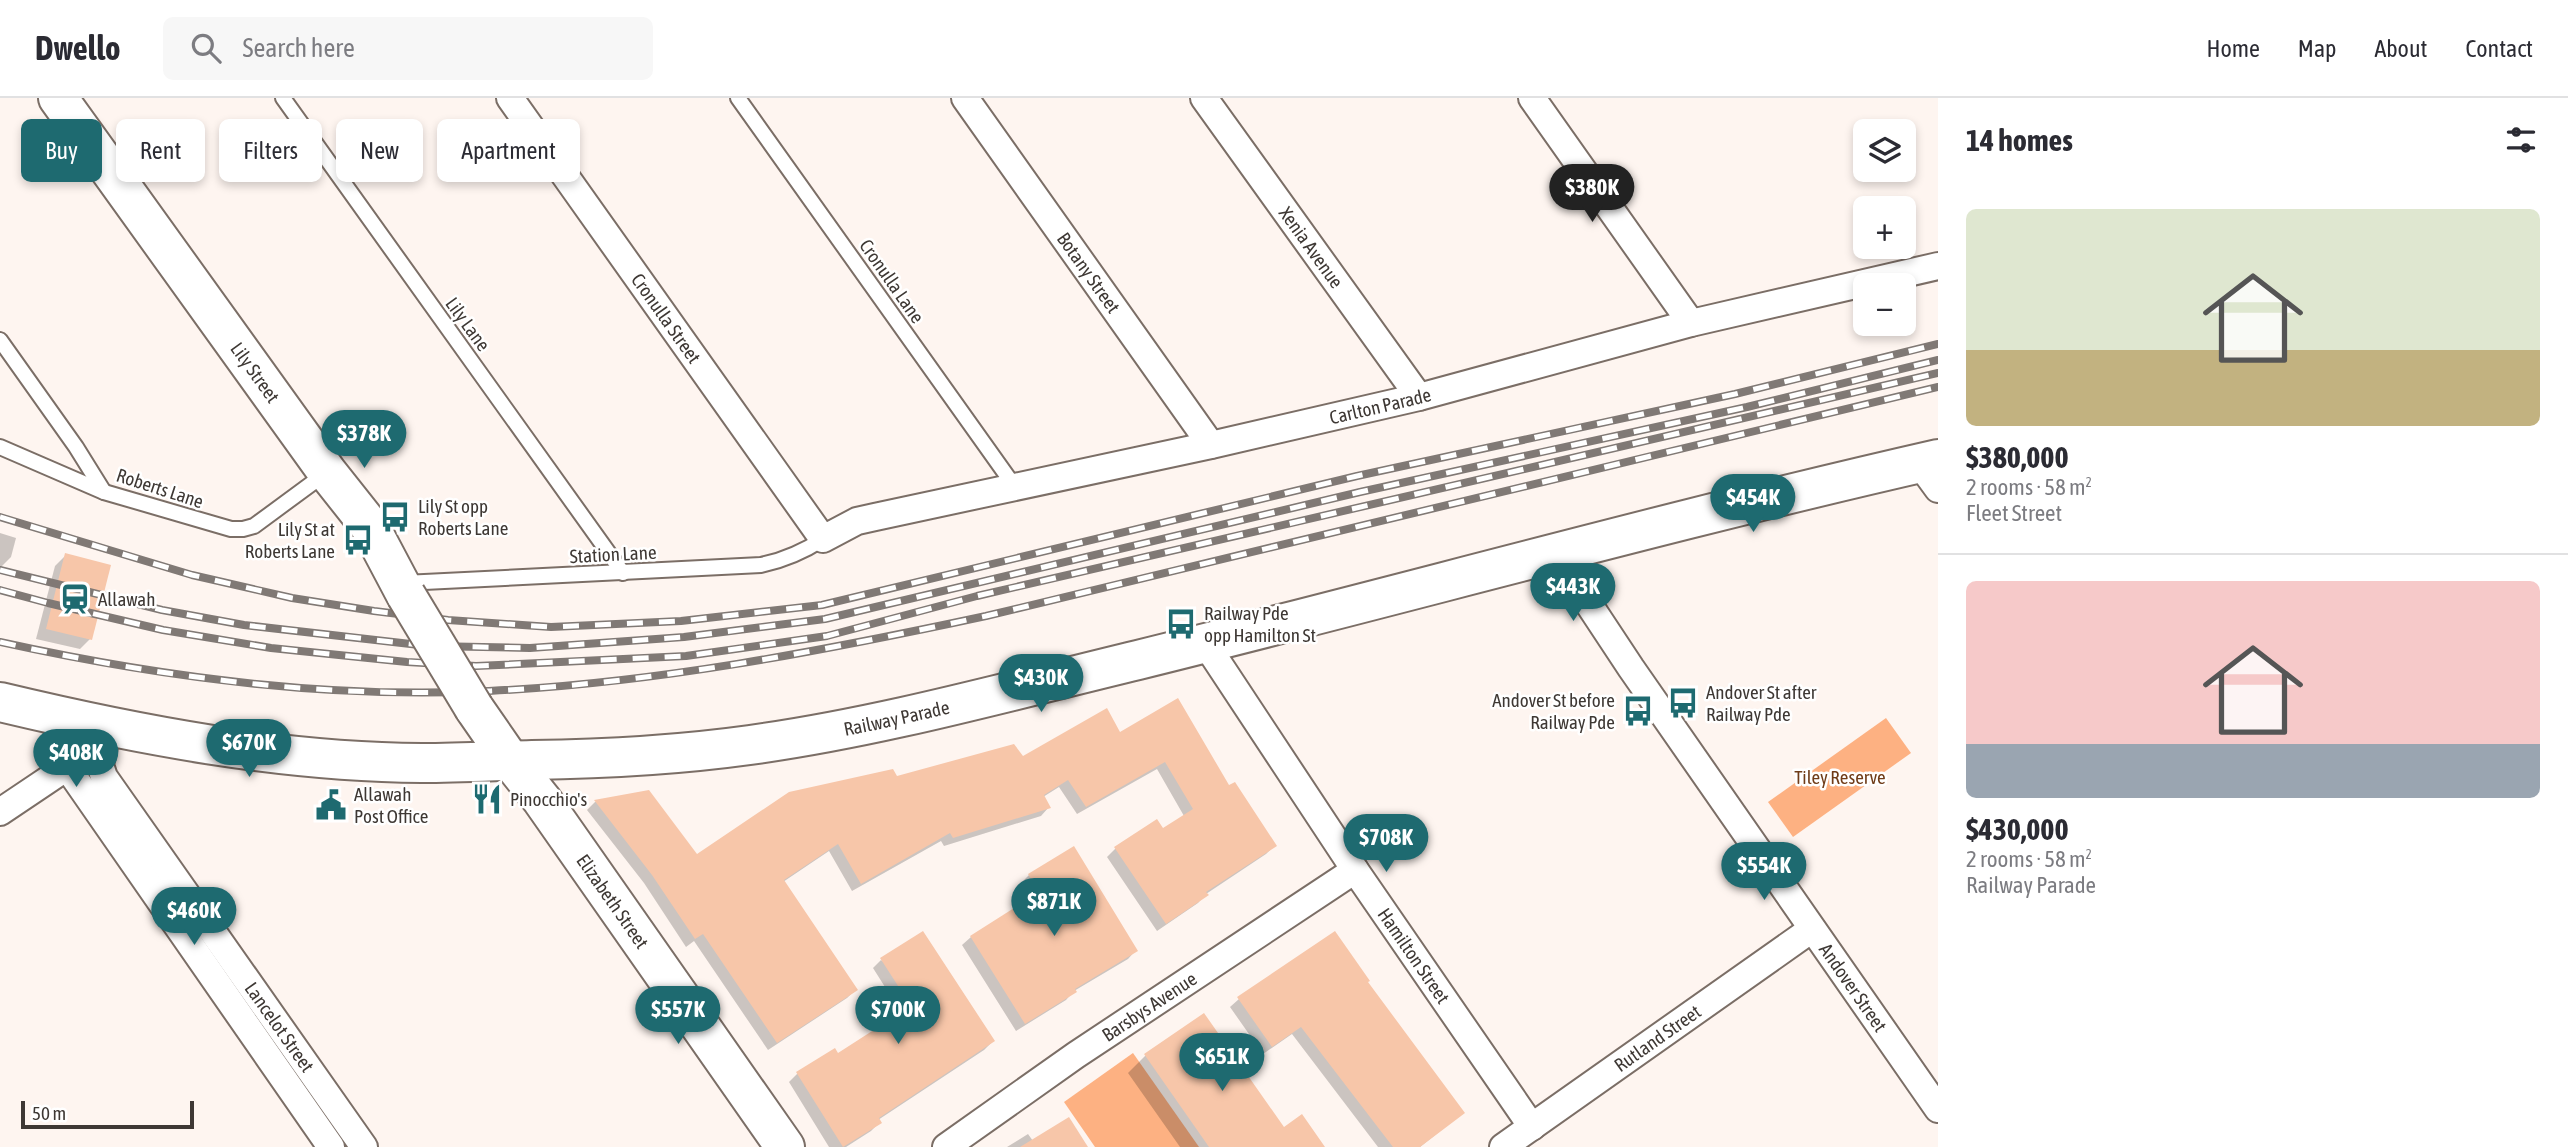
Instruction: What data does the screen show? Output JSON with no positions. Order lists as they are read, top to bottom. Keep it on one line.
{"streets":{"main road":["Lily Street","Railway Parade","Elizabeth Street"],"street":["Xenia Avenue","Botany Street","Cronulla Street","Carlton Parade","Hamilton Street","Andover Street","Barsbys Avenue","Lancelot Street","Rutland Street"],"lane":["Cronulla Lane","Lily Lane","Roberts Lane","Station Lane"]},"crossings":[["Xenia Avenue","Carlton Parade"],["Botany Street","Carlton Parade"],["Cronulla Lane","Carlton Parade"],["Cronulla Street","Carlton Parade"],["Cronulla Street","Station Lane"],["Lily Lane","Station Lane"],["Lily Street","Roberts Lane"],["Lily Street","Station Lane"],["Lily Street","Railway Parade"],["Lily Street","Elizabeth Street"],["Carlton Parade","Station Lane"],["Railway Parade","Elizabeth Street"],["Railway Parade","Hamilton Street"],["Railway Parade","Andover Street"],["Railway Parade","Lancelot Street"],["Hamilton Street","Barsbys Avenue"],["Hamilton Street","Rutland Street"],["Andover Street","Rutland Street"]],"parks":["Tiley Reserve"],"places":{"bus stop":["Lily St opp Roberts Lane","Lily St at Roberts Lane","Railway Pde opp Hamilton St","Andover St after Railway Pde","Andover St before Railway Pde"],"station":["Allawah"],"restaurant":["Pinocchio's"],"public building":["Allawah Post Office"]},"scale_bar":"50 m","page":{"header":"Dwello","search":"Search here","nav":["Home","Map","About","Contact"],"heading":"14 homes","map_buttons":["+","−"],"chip":["Buy","Rent","Filters","New","Apartment"],"price":["$380K","$378K","$454K","$443K","$430K","$670K","$408K","$708K","$554K","$871K","$460K","$557K","$700K","$651K"],"list":[{"name":"$380,000","note":"2 rooms · 58 m² · Fleet Street"},{"name":"$430,000","note":"2 rooms · 58 m² · Railway Parade"}],"scale":"50 m"}}
